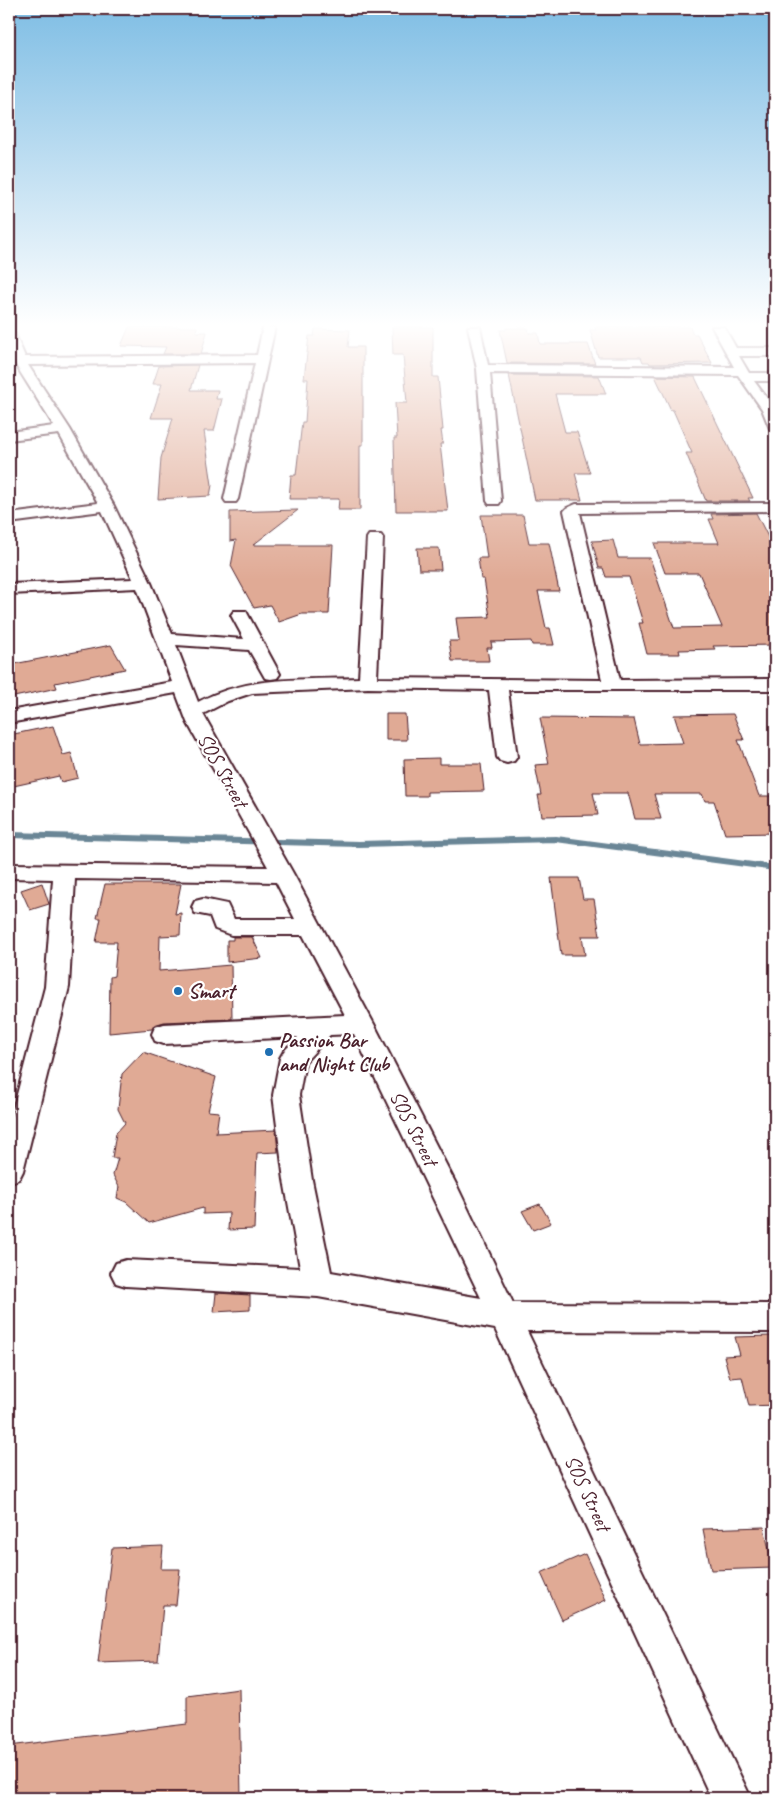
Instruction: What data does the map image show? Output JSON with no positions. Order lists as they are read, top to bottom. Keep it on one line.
{"streets":{"street":["SOS Street"]},"places":["Smart","Passion Bar and Night Club"]}
